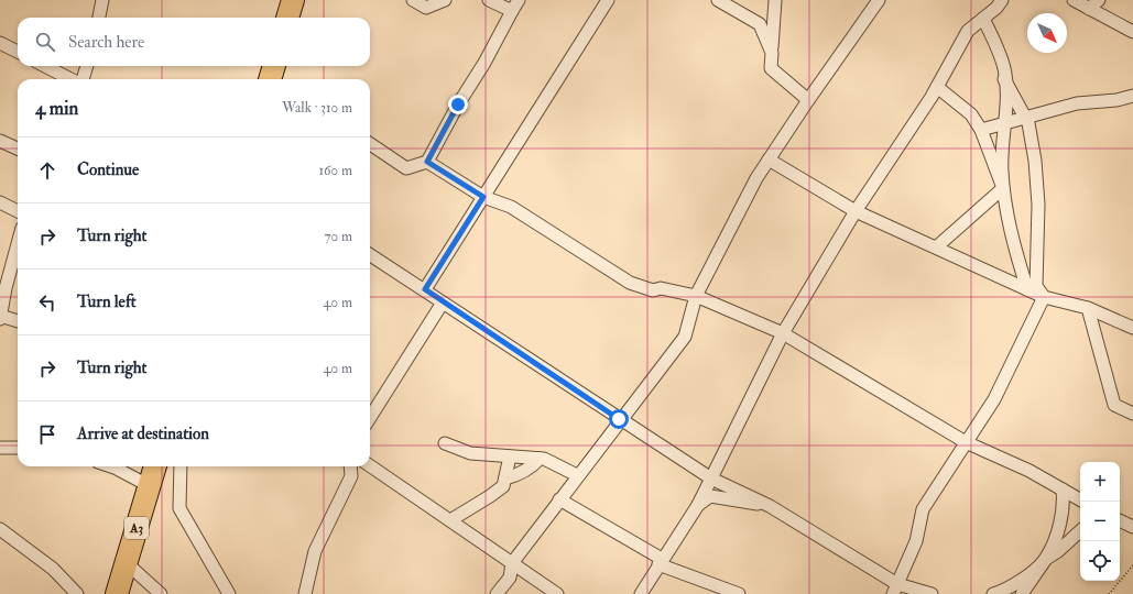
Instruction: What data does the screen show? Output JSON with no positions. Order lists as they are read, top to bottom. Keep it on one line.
{"streets":{"highway":["A3"]},"north":"bottom right","page":{"search":"Search here","heading":["4 min","Walk · 310 m"],"list":[["Continue","160 m"],["Turn right","70 m"],["Turn left","40 m"],["Turn right","40 m"],"Arrive at destination"],"map_buttons":["+","−"]}}
